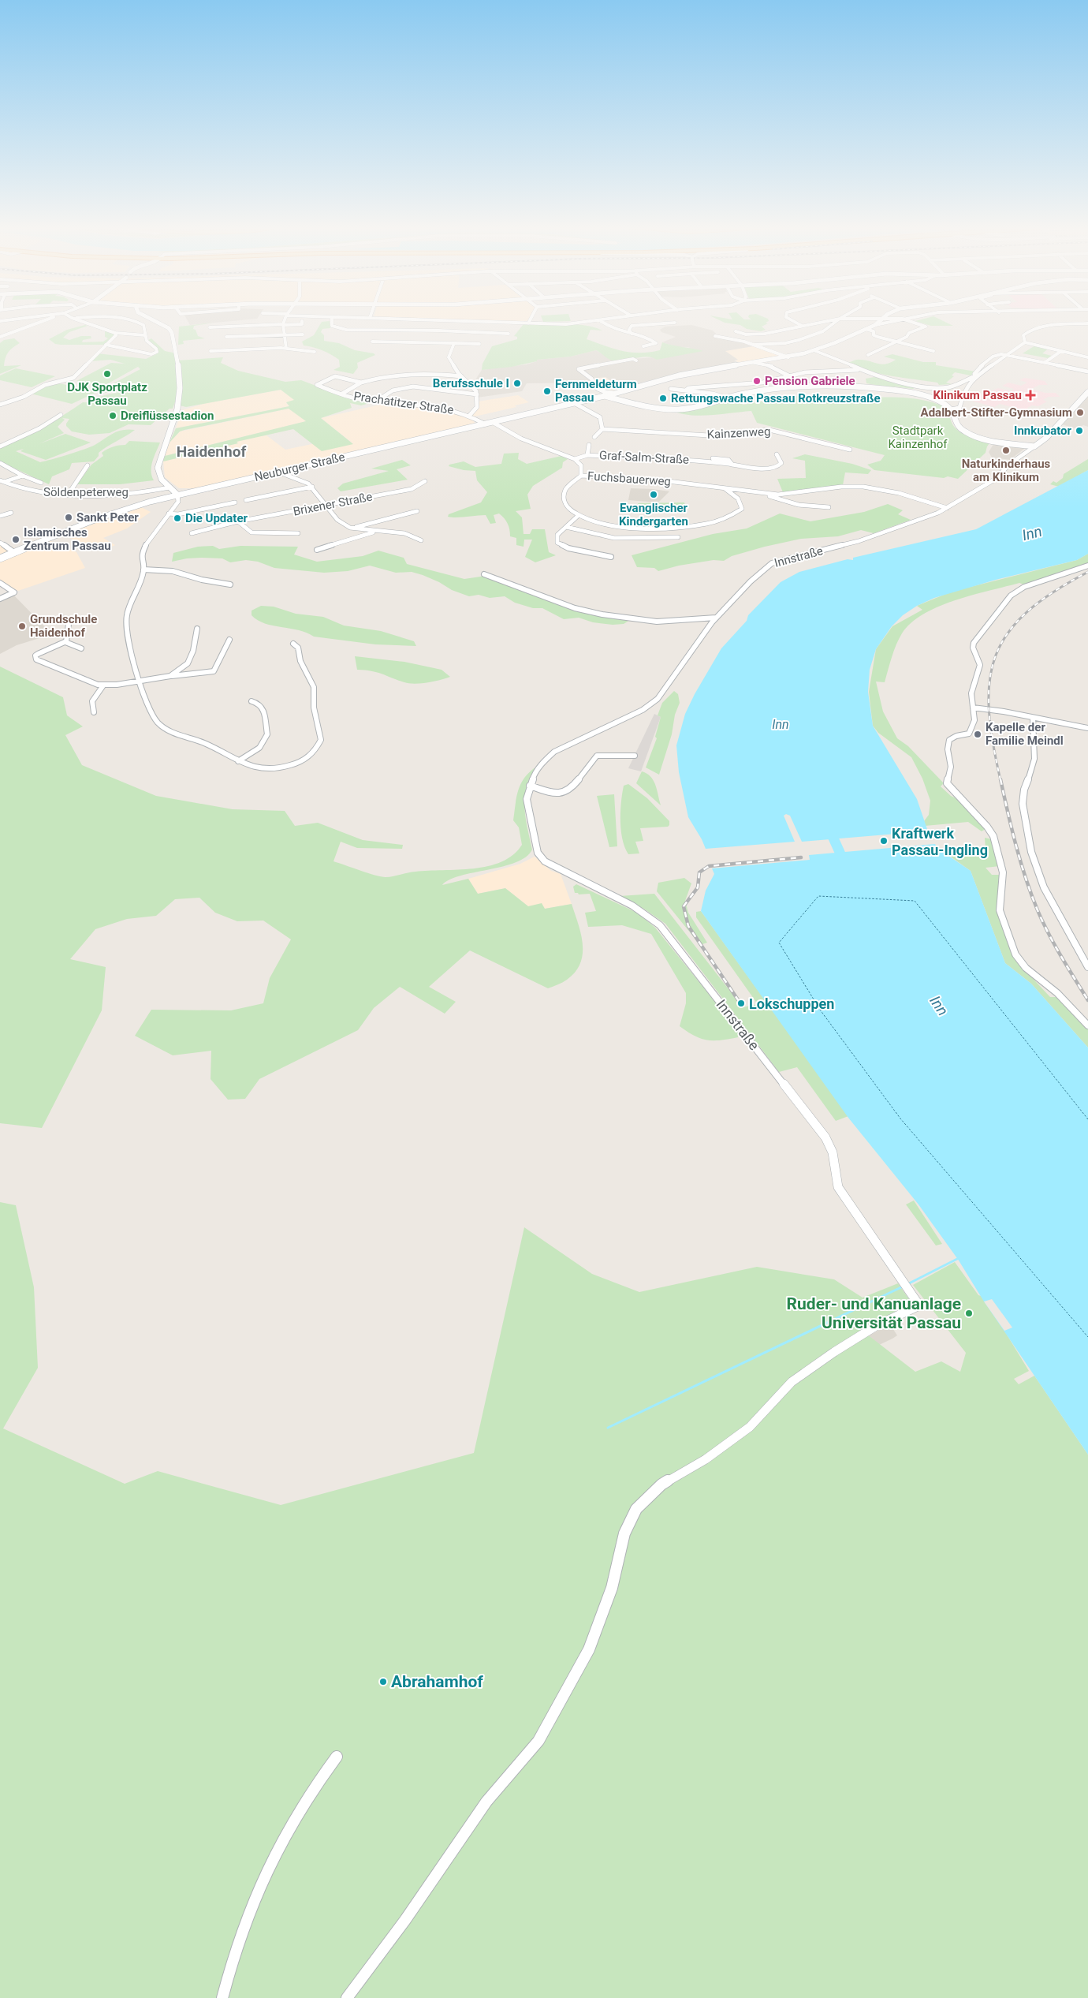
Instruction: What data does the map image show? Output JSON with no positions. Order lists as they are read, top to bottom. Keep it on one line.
{"streets":{"street":["Prachatitzer Straße","Kainzenweg","Graf-Salm-Straße","Neuburger Straße","Fuchsbauerweg","Söldenpeterweg","Brixener Straße","Innstraße"]},"crossings":[["Prachatitzer Straße","Neuburger Straße"],["Graf-Salm-Straße","Fuchsbauerweg"],["Neuburger Straße","Fuchsbauerweg"],["Fuchsbauerweg","Innstraße"]],"districts":["Haidenhof"],"water":["Inn"],"parks":["Stadtpark Kainzenhof"],"places":{"other":["DJK Sportplatz Passau","Pension Gabriele","Berufsschule I","Fernmeldeturm Passau","Rettungswache Passau Rotkreuzstraße","Adalbert-Stifter-Gymnasium","Dreiflüssestadion","Innkubator","Naturkinderhaus am Klinikum","Evanglischer Kindergarten","Sankt Peter","Die Updater","Islamisches Zentrum Passau","Grundschule Haidenhof","Kapelle der Familie Meindl","Kraftwerk Passau-Ingling","Lokschuppen","Ruder- und Kanuanlage Universität Passau","Abrahamhof"],"health":["Klinikum Passau"]}}
